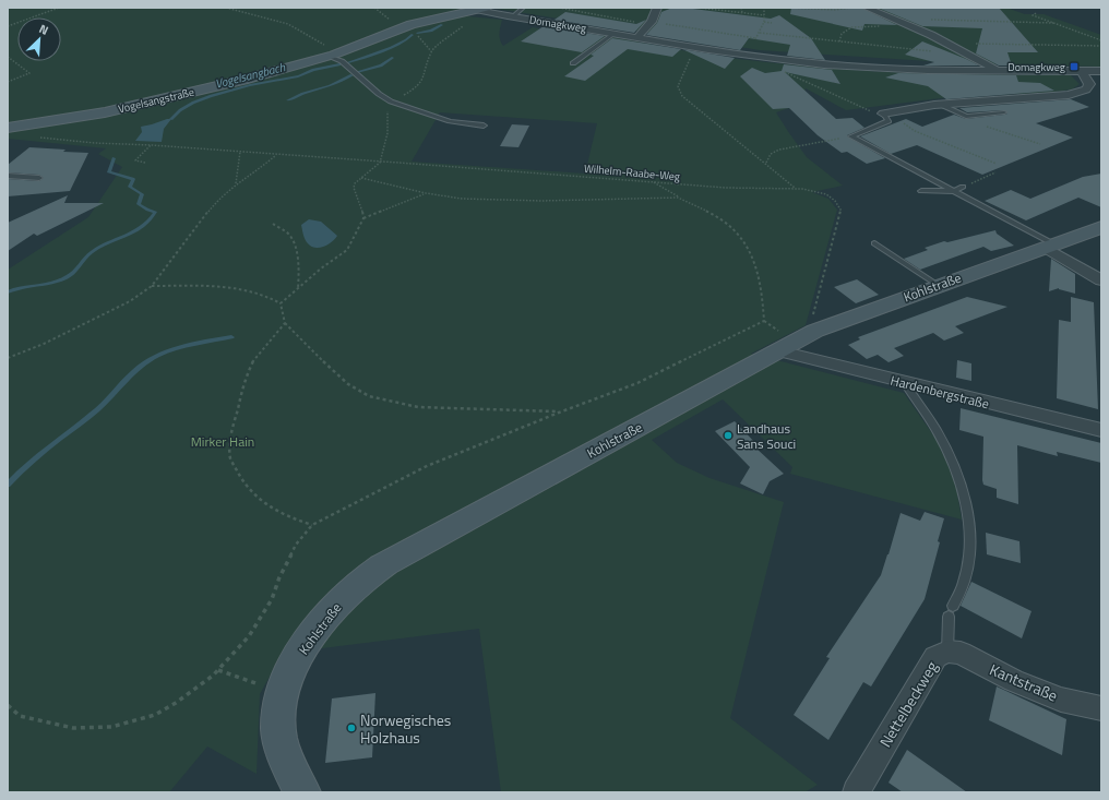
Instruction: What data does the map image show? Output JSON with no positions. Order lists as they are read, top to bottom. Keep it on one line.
{"streets":{"street":["Domagkweg","Vogelsangstraße","Kohlstraße","Hardenbergstraße","Kantstraße","Nettelbeckweg"],"path":["Wilhelm-Raabe-Weg"]},"crossings":[["Domagkweg","Vogelsangstraße"],["Wilhelm-Raabe-Weg","Kohlstraße"],["Kohlstraße","Hardenbergstraße"],["Hardenbergstraße","Nettelbeckweg"],["Kantstraße","Nettelbeckweg"]],"water":["Vogelsangbach"],"parks":["Mirker Hain"],"places":{"transit":["Domagkweg"],"other":["Landhaus Sans Souci","Norwegisches Holzhaus"]},"north":"top right"}
